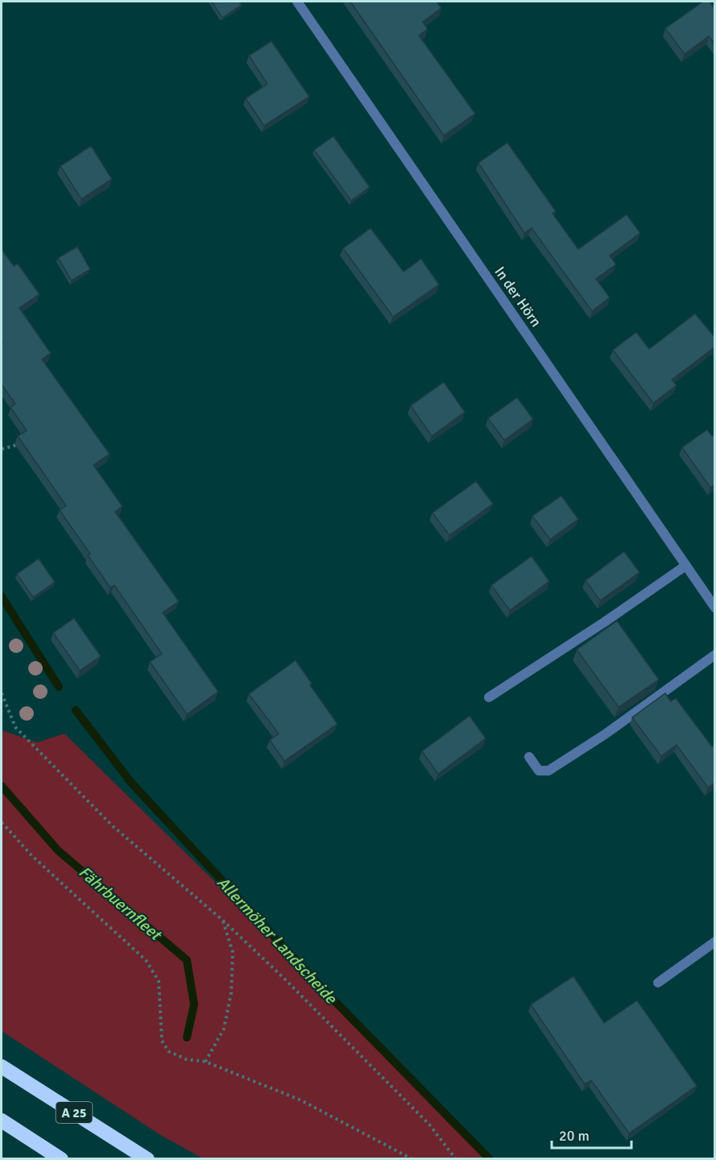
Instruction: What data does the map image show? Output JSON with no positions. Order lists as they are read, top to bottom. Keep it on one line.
{"streets":{"highway":["A 25"],"street":["In der Hörn"]},"water":["Fährbuernfleet","Allermöher Landscheide"],"scale_bar":"20 m"}
